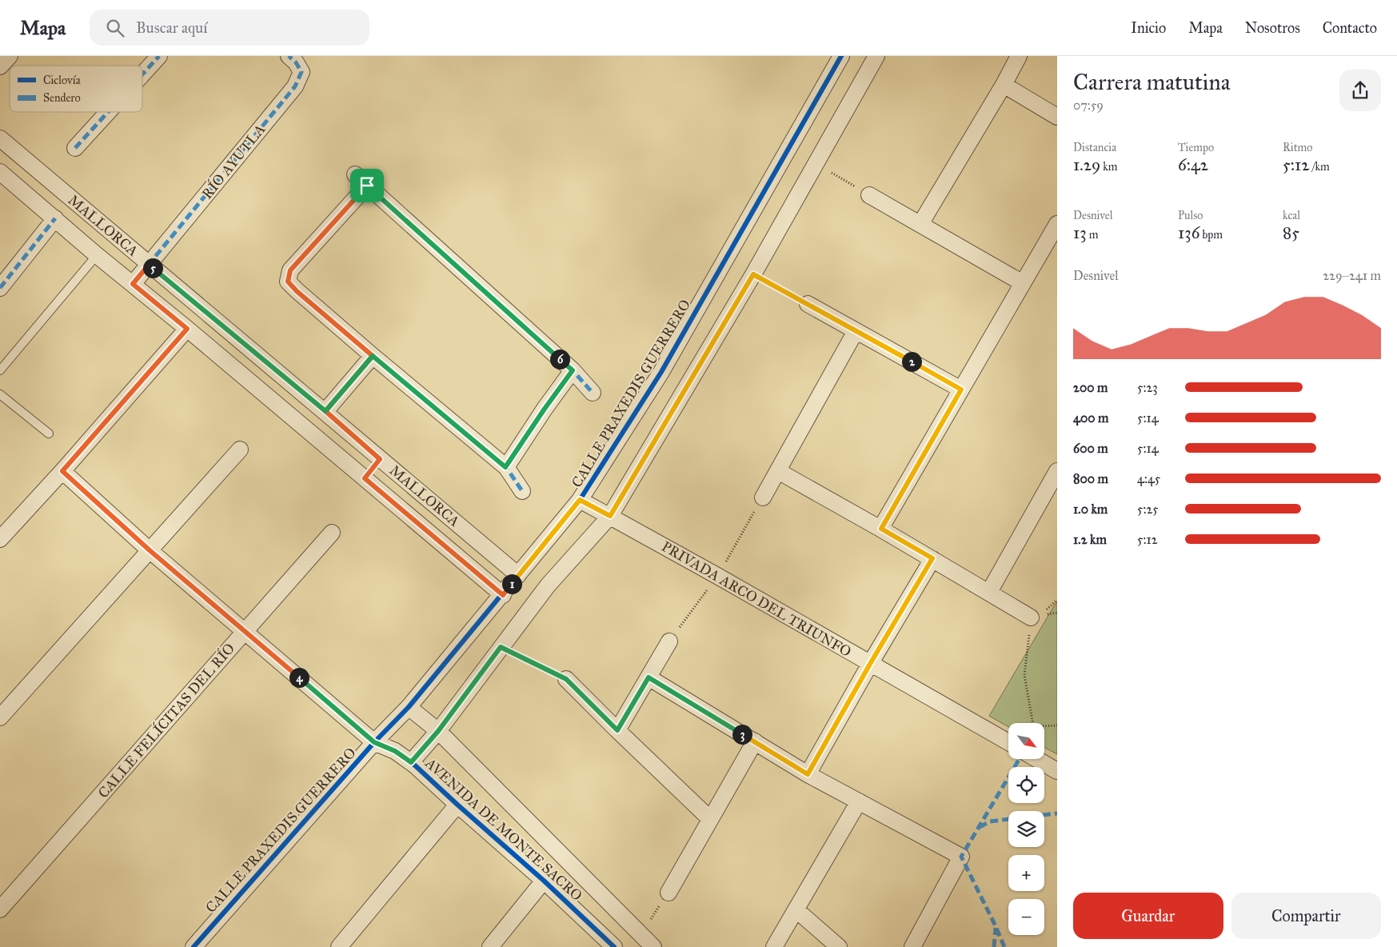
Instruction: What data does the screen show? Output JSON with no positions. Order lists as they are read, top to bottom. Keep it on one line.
{"streets":{"street":["RÍO AYUTLA","MALLORCA","CALLE PRAXEDIS GUERRERO","PRIVADA ARCO DEL TRIUNFO","CALLE FELÍCITAS DEL RÍO","AVENIDA DE MONTE SACRO"]},"crossings":[["RÍO AYUTLA","MALLORCA"],["MALLORCA","CALLE PRAXEDIS GUERRERO"],["CALLE PRAXEDIS GUERRERO","PRIVADA ARCO DEL TRIUNFO"],["CALLE PRAXEDIS GUERRERO","AVENIDA DE MONTE SACRO"],["CALLE FELÍCITAS DEL RÍO","AVENIDA DE MONTE SACRO"]],"legend":["Ciclovía","Sendero"],"north":"bottom right","page":{"header":"Mapa","search":"Buscar aquí","nav":["Inicio","Mapa","Nosotros","Contacto"],"heading":["Carrera matutina","07:59"],"stats":[["Distancia","1.29 km"],["Tiempo","6:42"],["Ritmo","5:12 /km"],["Desnivel","13 m"],["Pulso","136 bpm"],["kcal","85"]],"pins":["5","6","2","1","4","3"],"chart":["Desnivel","229–241 m"],"list":[{"name":"200 m","note":"5:23"},{"name":"400 m","note":"5:14"},{"name":"600 m","note":"5:14"},{"name":"800 m","note":"4:45"},{"name":"1.0 km","note":"5:25"},{"name":"1.2 km","note":"5:12"}],"map_buttons":["+","−"],"buttons":["Guardar","Compartir"]}}
